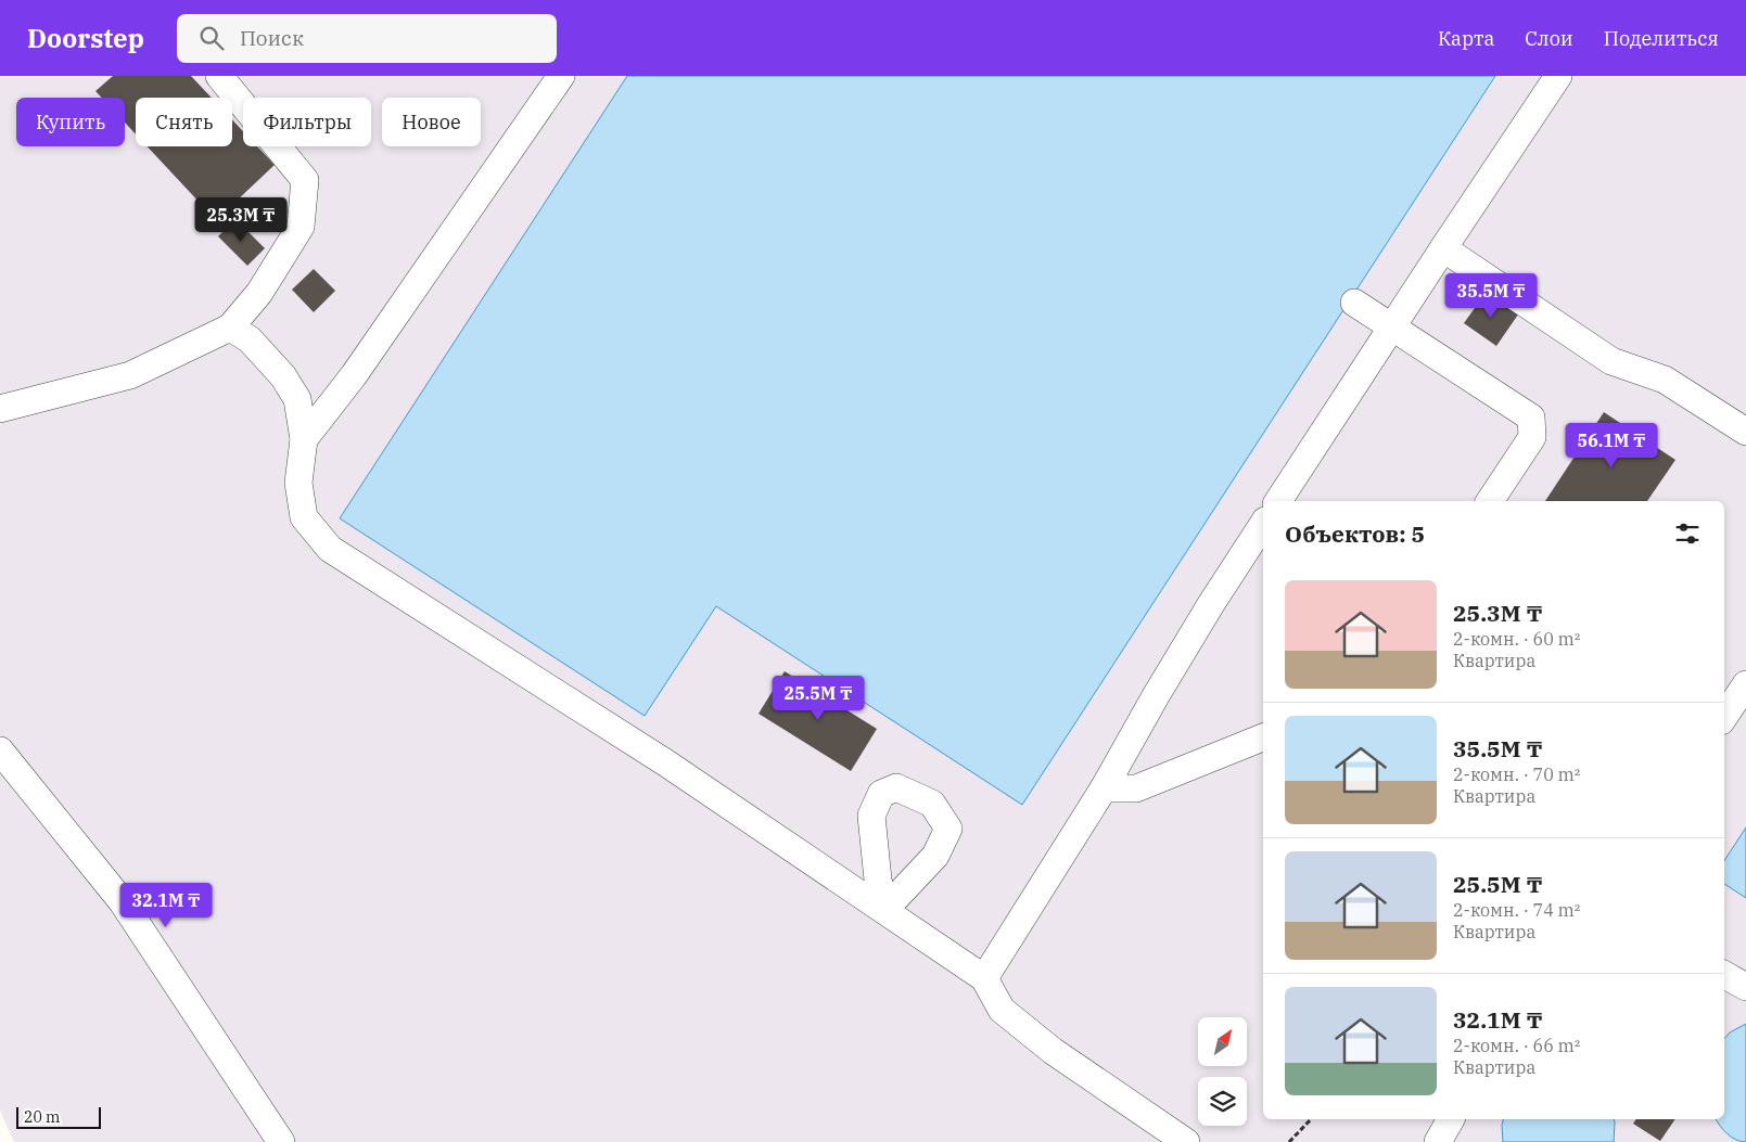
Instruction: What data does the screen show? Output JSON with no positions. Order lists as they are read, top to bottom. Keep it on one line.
{"scale_bar":"20 m","north":"top right","page":{"header":"Doorstep","search":"Поиск","nav":["Карта","Слои","Поделиться"],"chip":["Купить","Снять","Фильтры","Новое"],"price":["25.3M ₸","35.5M ₸","56.1M ₸","25.5M ₸","32.1M ₸"],"heading":"Объектов: 5","list":[{"name":"25.3M ₸","note":"2-комн. · 60 m² · Квартира"},{"name":"35.5M ₸","note":"2-комн. · 70 m² · Квартира"},{"name":"25.5M ₸","note":"2-комн. · 74 m² · Квартира"},{"name":"32.1M ₸","note":"2-комн. · 66 m² · Квартира"}],"scale":"20 m"}}
